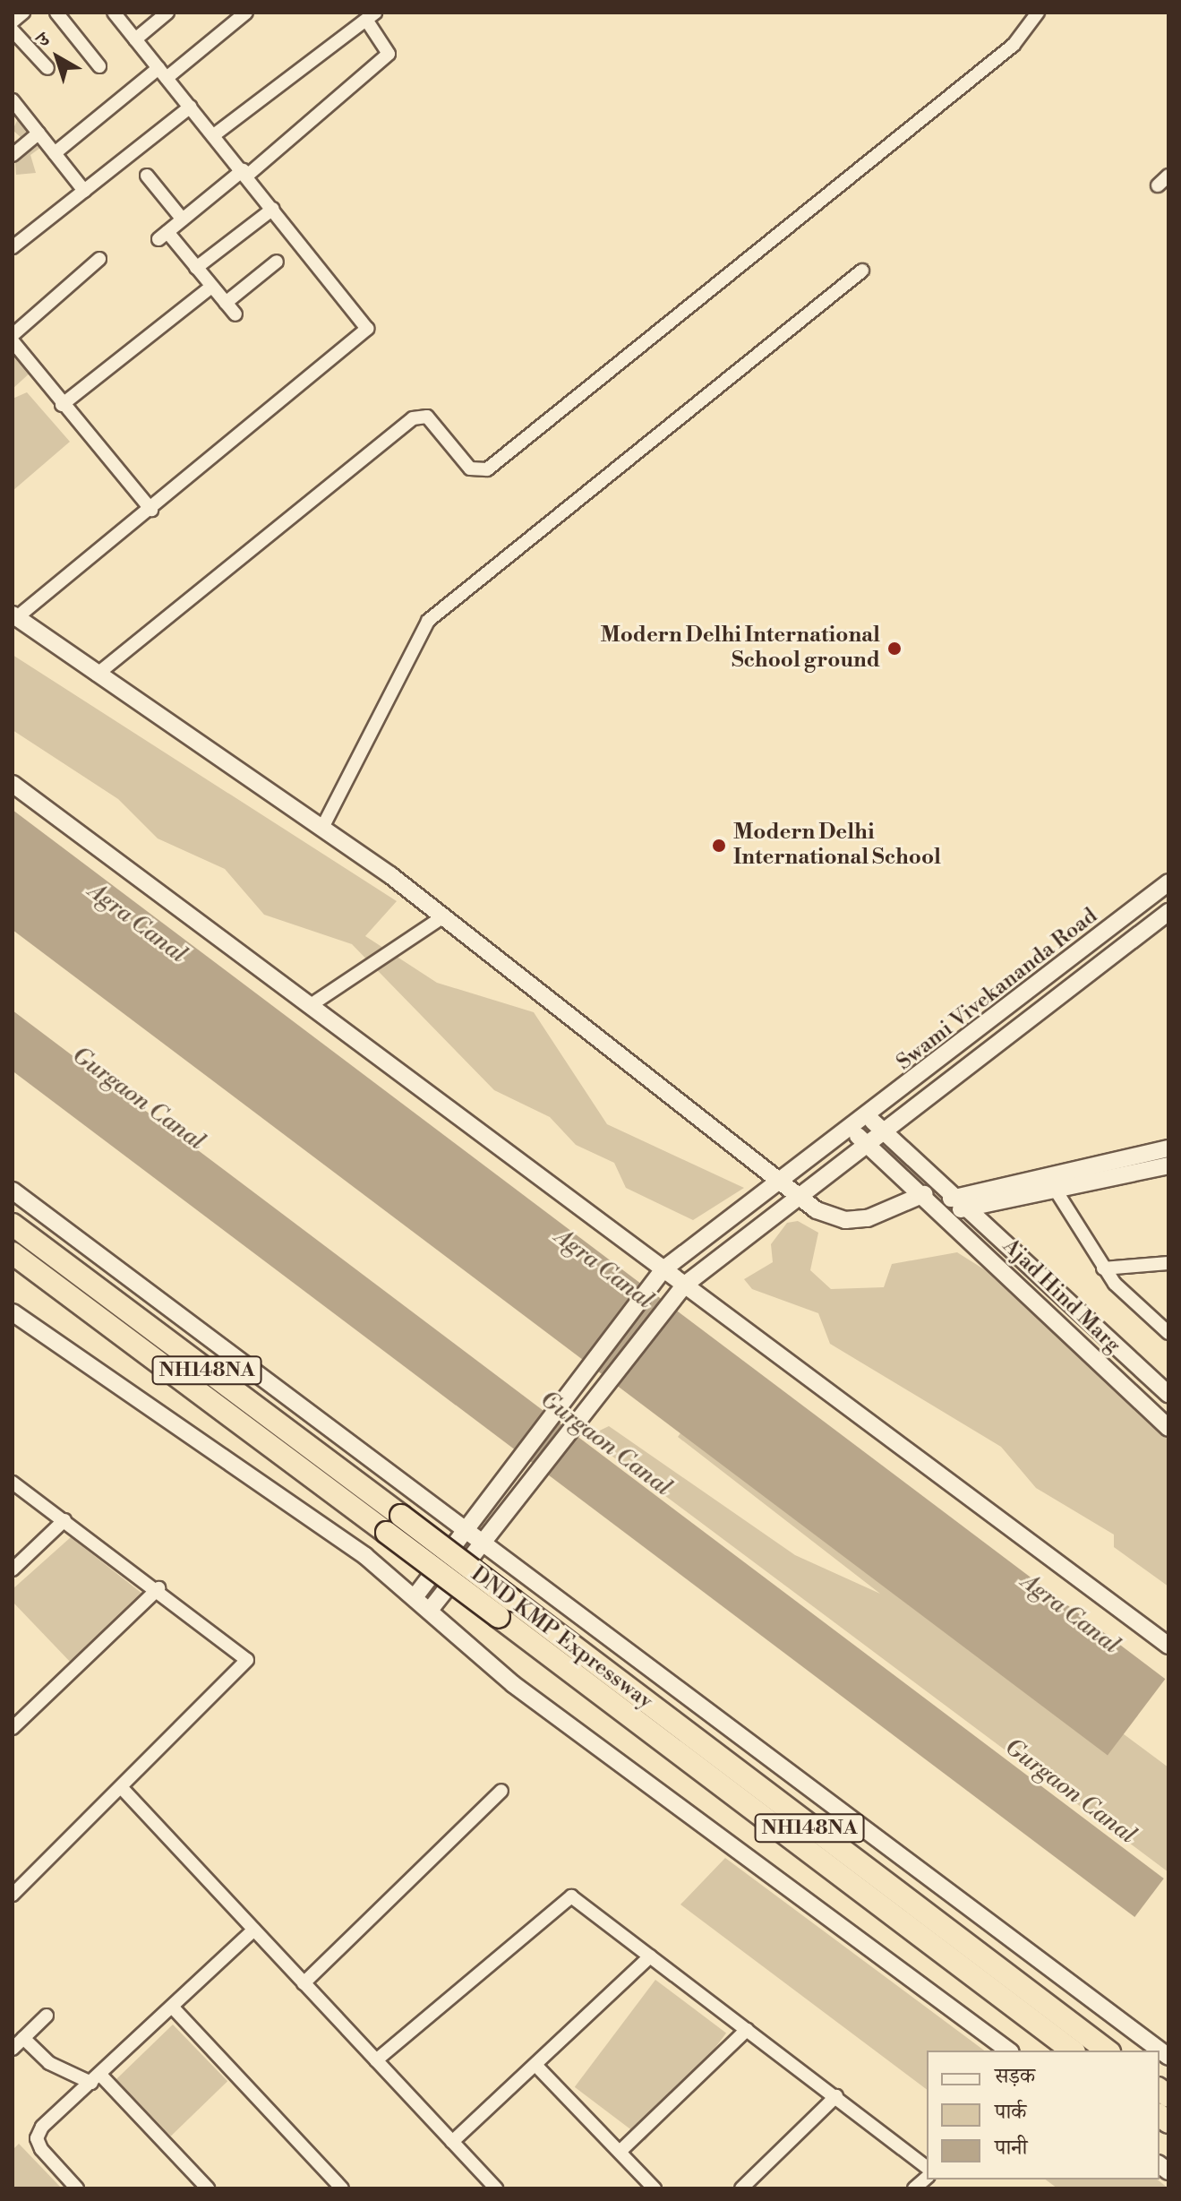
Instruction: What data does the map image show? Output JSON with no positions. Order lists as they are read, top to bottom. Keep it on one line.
{"streets":{"highway":["NH148NA","DND KMP Expressway"],"street":["Swami Vivekananda Road","Ajad Hind Marg"]},"crossings":[["Swami Vivekananda Road","Ajad Hind Marg"]],"water":["Agra Canal","Gurgaon Canal"],"places":["Modern Delhi International School ground","Modern Delhi International School"],"legend":["सड़क","पार्क","पानी"],"north":"top left"}
